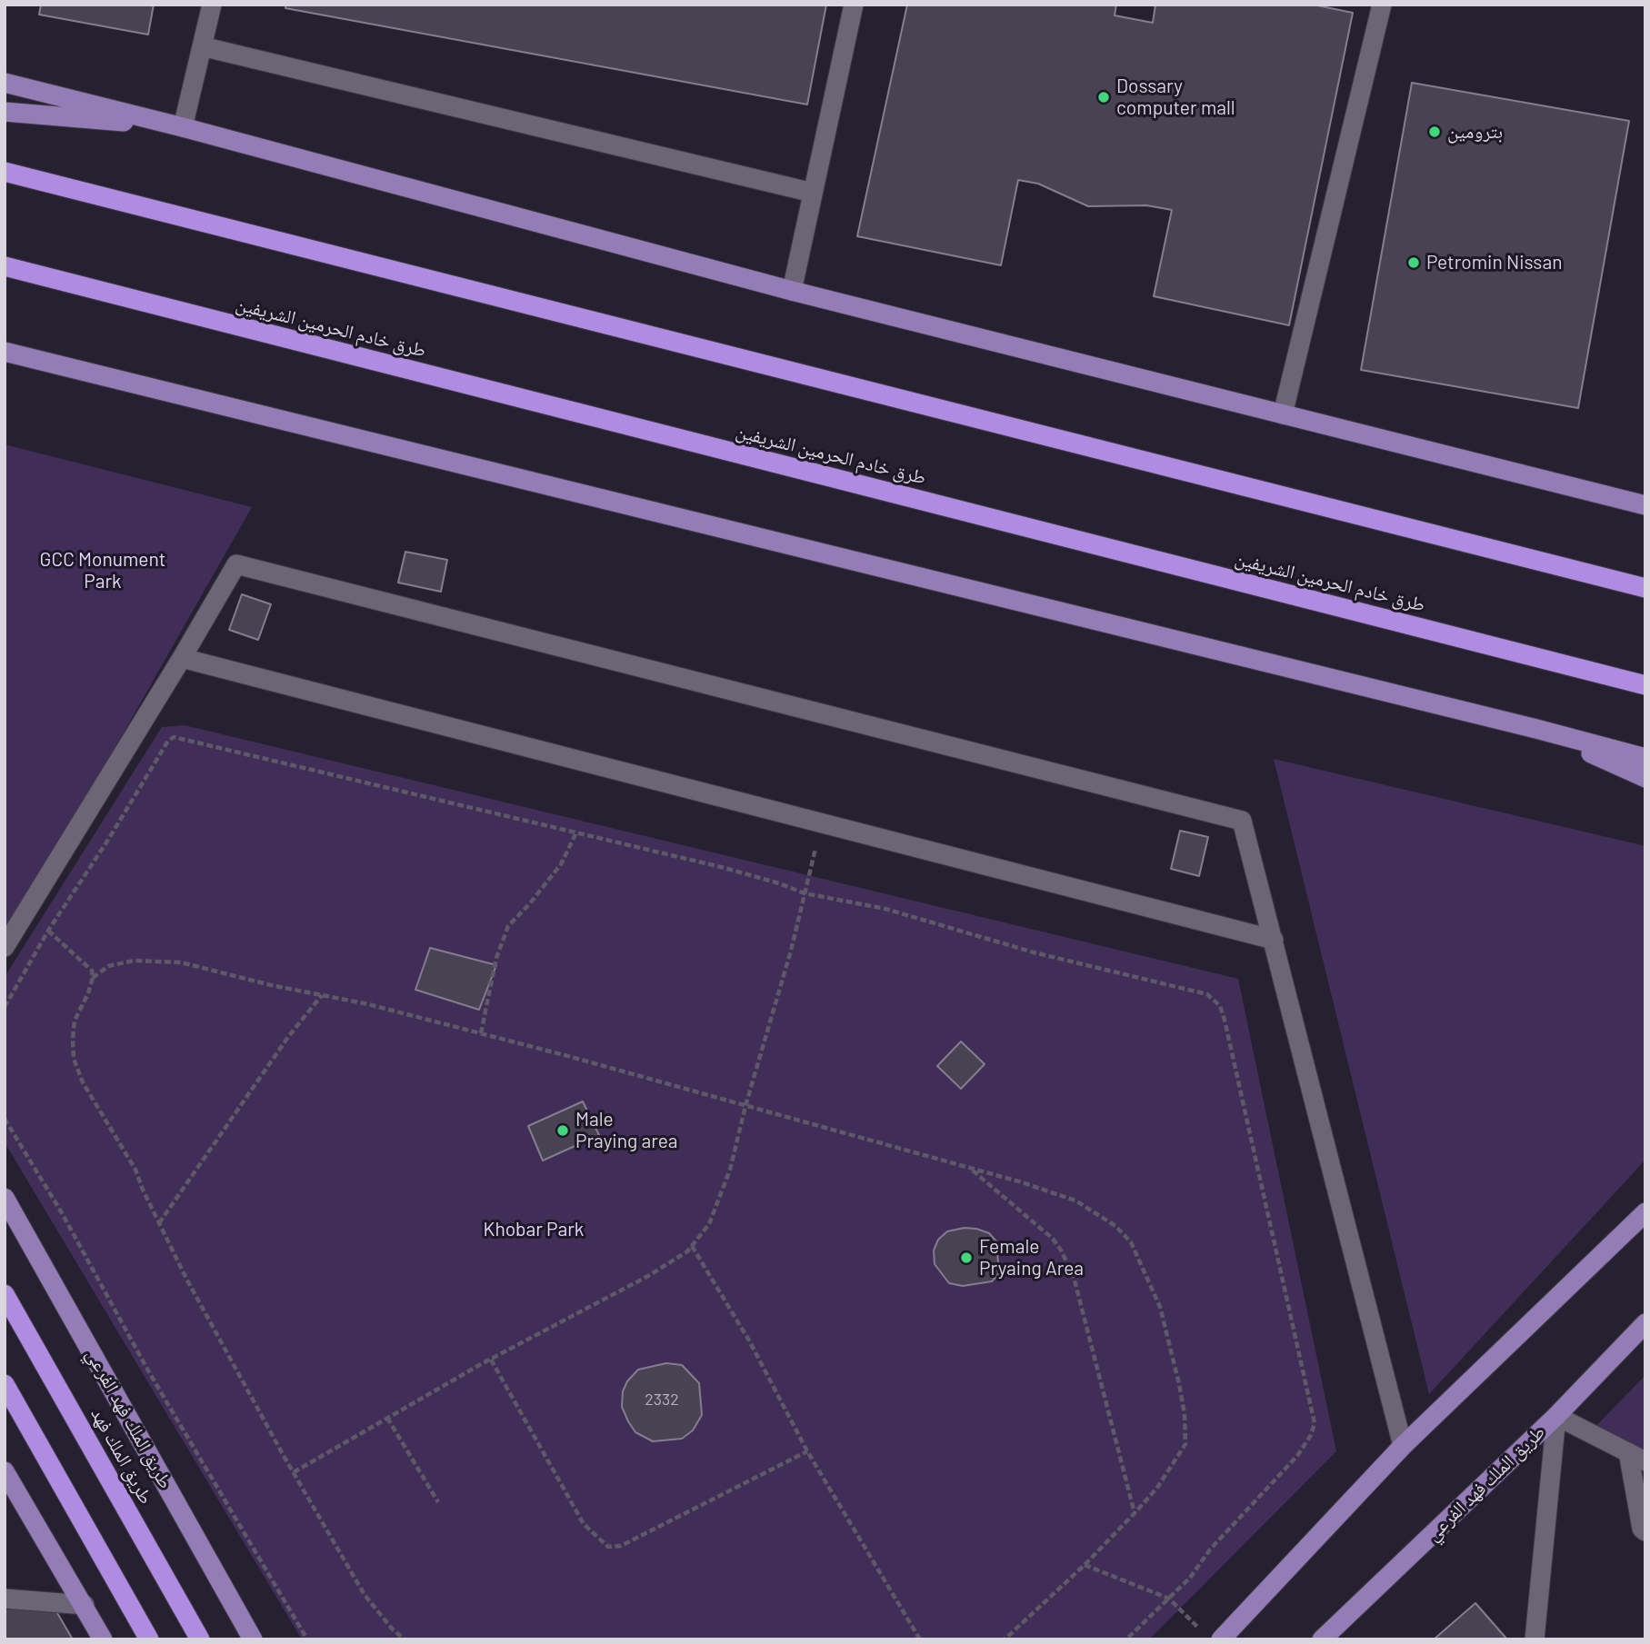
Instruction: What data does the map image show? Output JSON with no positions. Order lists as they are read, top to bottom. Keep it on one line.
{"streets":{"highway":["طرق خادم الحرمين الشريفين","طريق الملك فهد"],"main road":["طريق الملك فهد الفرعي"]},"parks":["GCC Monument Park","Khobar Park"],"places":["Dossary computer mall","بترومين","Petromin Nissan","Male Praying area","Female Pryaing Area"],"house_numbers":["2332"]}
